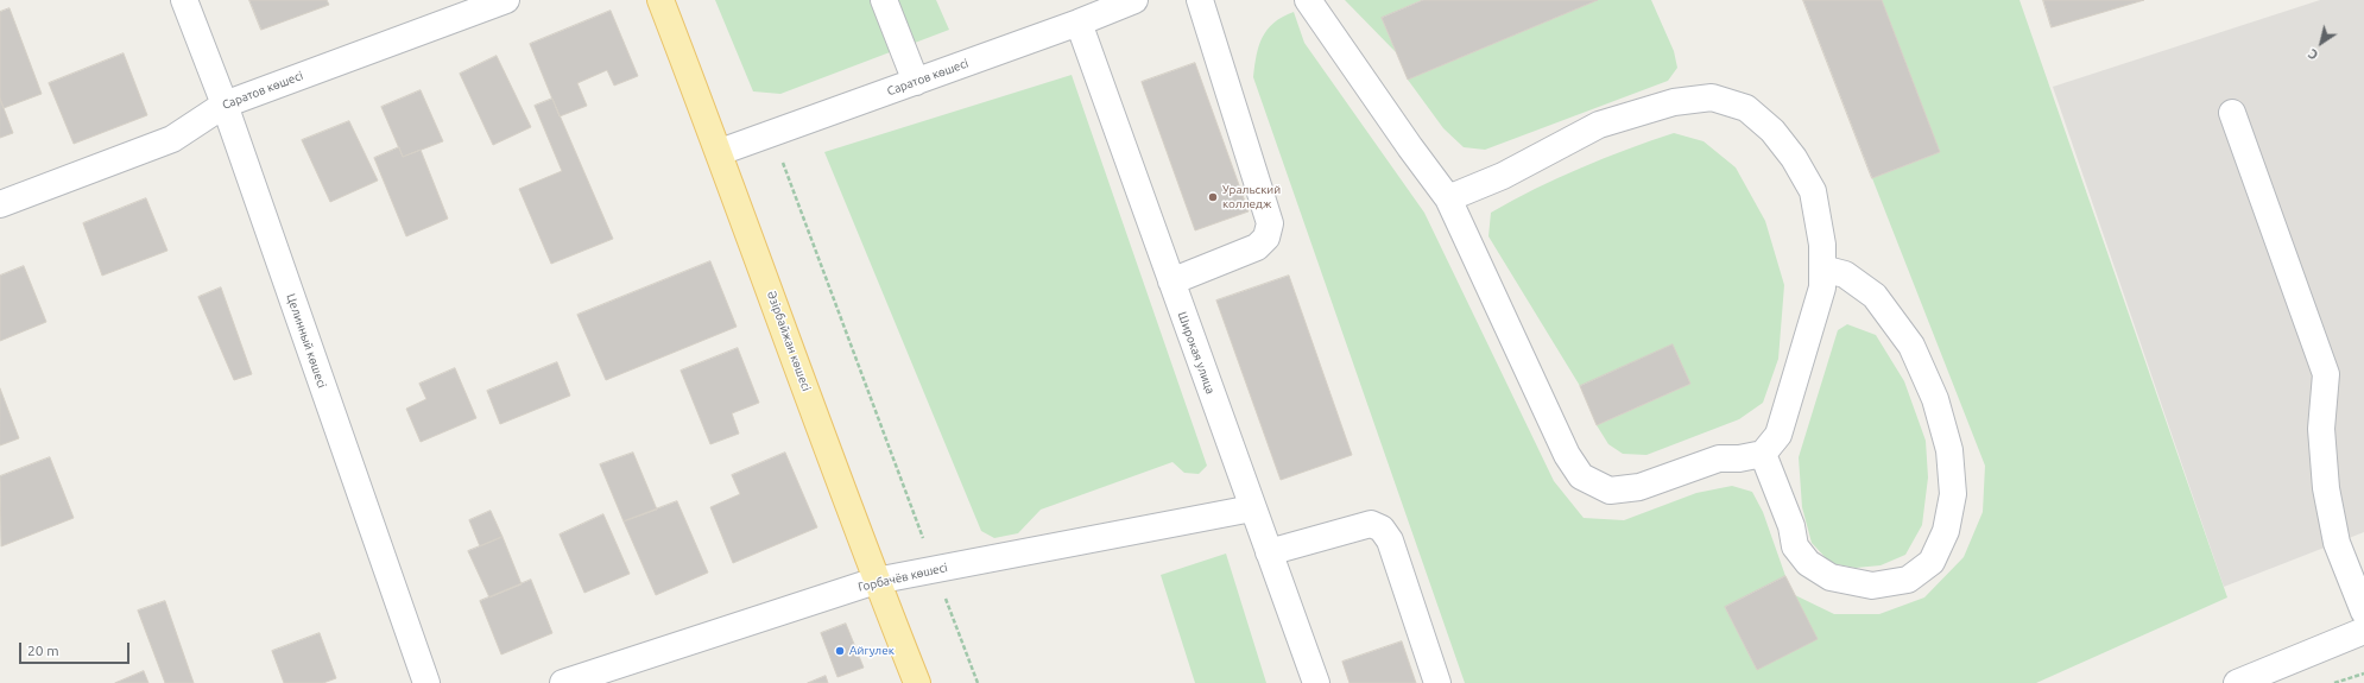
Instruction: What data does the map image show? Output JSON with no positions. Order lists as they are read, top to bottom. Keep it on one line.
{"streets":{"main road":["Әзірбайжан көшесі"],"street":["Саратов көшесі","Целинный көшесі","Широкая улица","Горбачёв көшесі"]},"crossings":[["Саратов көшесі","Целинный көшесі"],["Саратов көшесі","Әзірбайжан көшесі"],["Саратов көшесі","Широкая улица"],["Әзірбайжан көшесі","Горбачёв көшесі"],["Широкая улица","Горбачёв көшесі"]],"places":["Уральский колледж","Айгулек"],"scale_bar":"20 m","north":"bottom left"}
